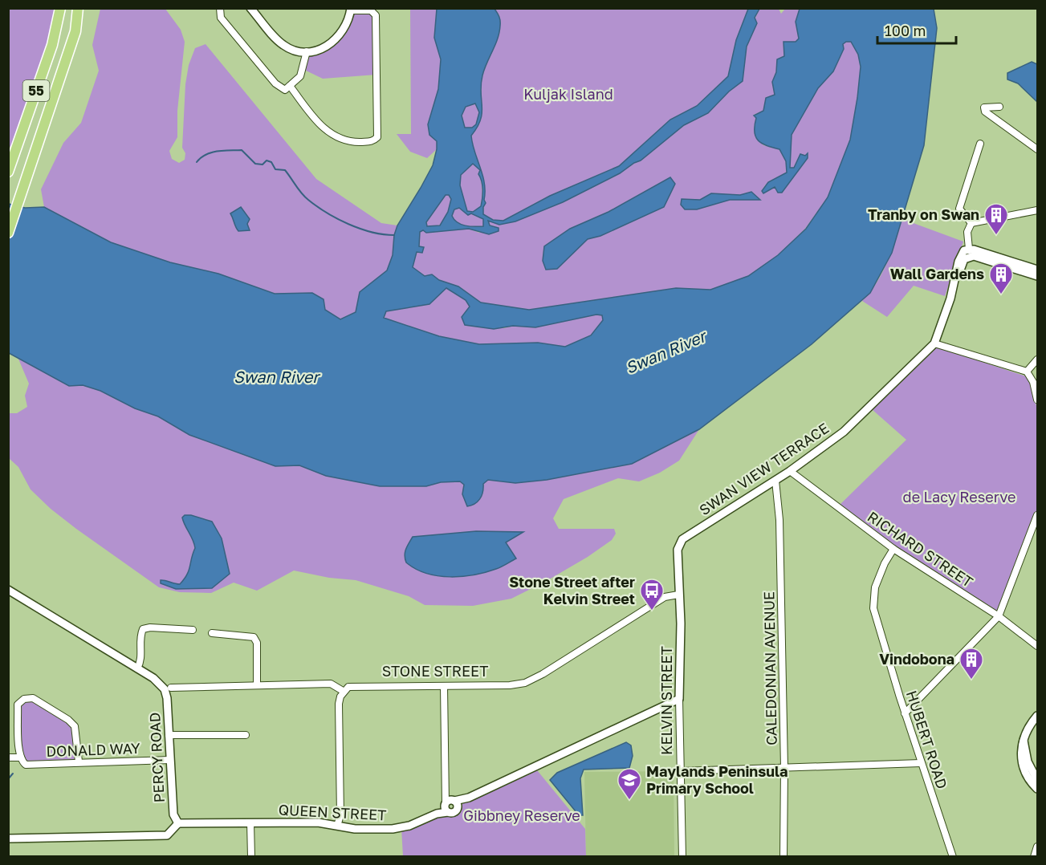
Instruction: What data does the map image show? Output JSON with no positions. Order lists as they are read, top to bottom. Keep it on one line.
{"streets":{"main road":["55"],"street":["SWAN VIEW TERRACE","RICHARD STREET","CALEDONIAN AVENUE","STONE STREET","KELVIN STREET","HUBERT ROAD","DONALD WAY","PERCY ROAD","QUEEN STREET"]},"crossings":[["SWAN VIEW TERRACE","RICHARD STREET"],["SWAN VIEW TERRACE","CALEDONIAN AVENUE"],["SWAN VIEW TERRACE","KELVIN STREET"],["RICHARD STREET","HUBERT ROAD"],["STONE STREET","KELVIN STREET"],["KELVIN STREET","QUEEN STREET"],["DONALD WAY","PERCY ROAD"],["PERCY ROAD","QUEEN STREET"]],"water":["Swan River"],"parks":["Kuljak Island","de Lacy Reserve","Gibbney Reserve"],"places":{"building":["Tranby on Swan","Wall Gardens","Vindobona"],"bus stop":["Stone Street after Kelvin Street"],"school or university":["Maylands Peninsula Primary School"]},"scale_bar":"100 m"}
